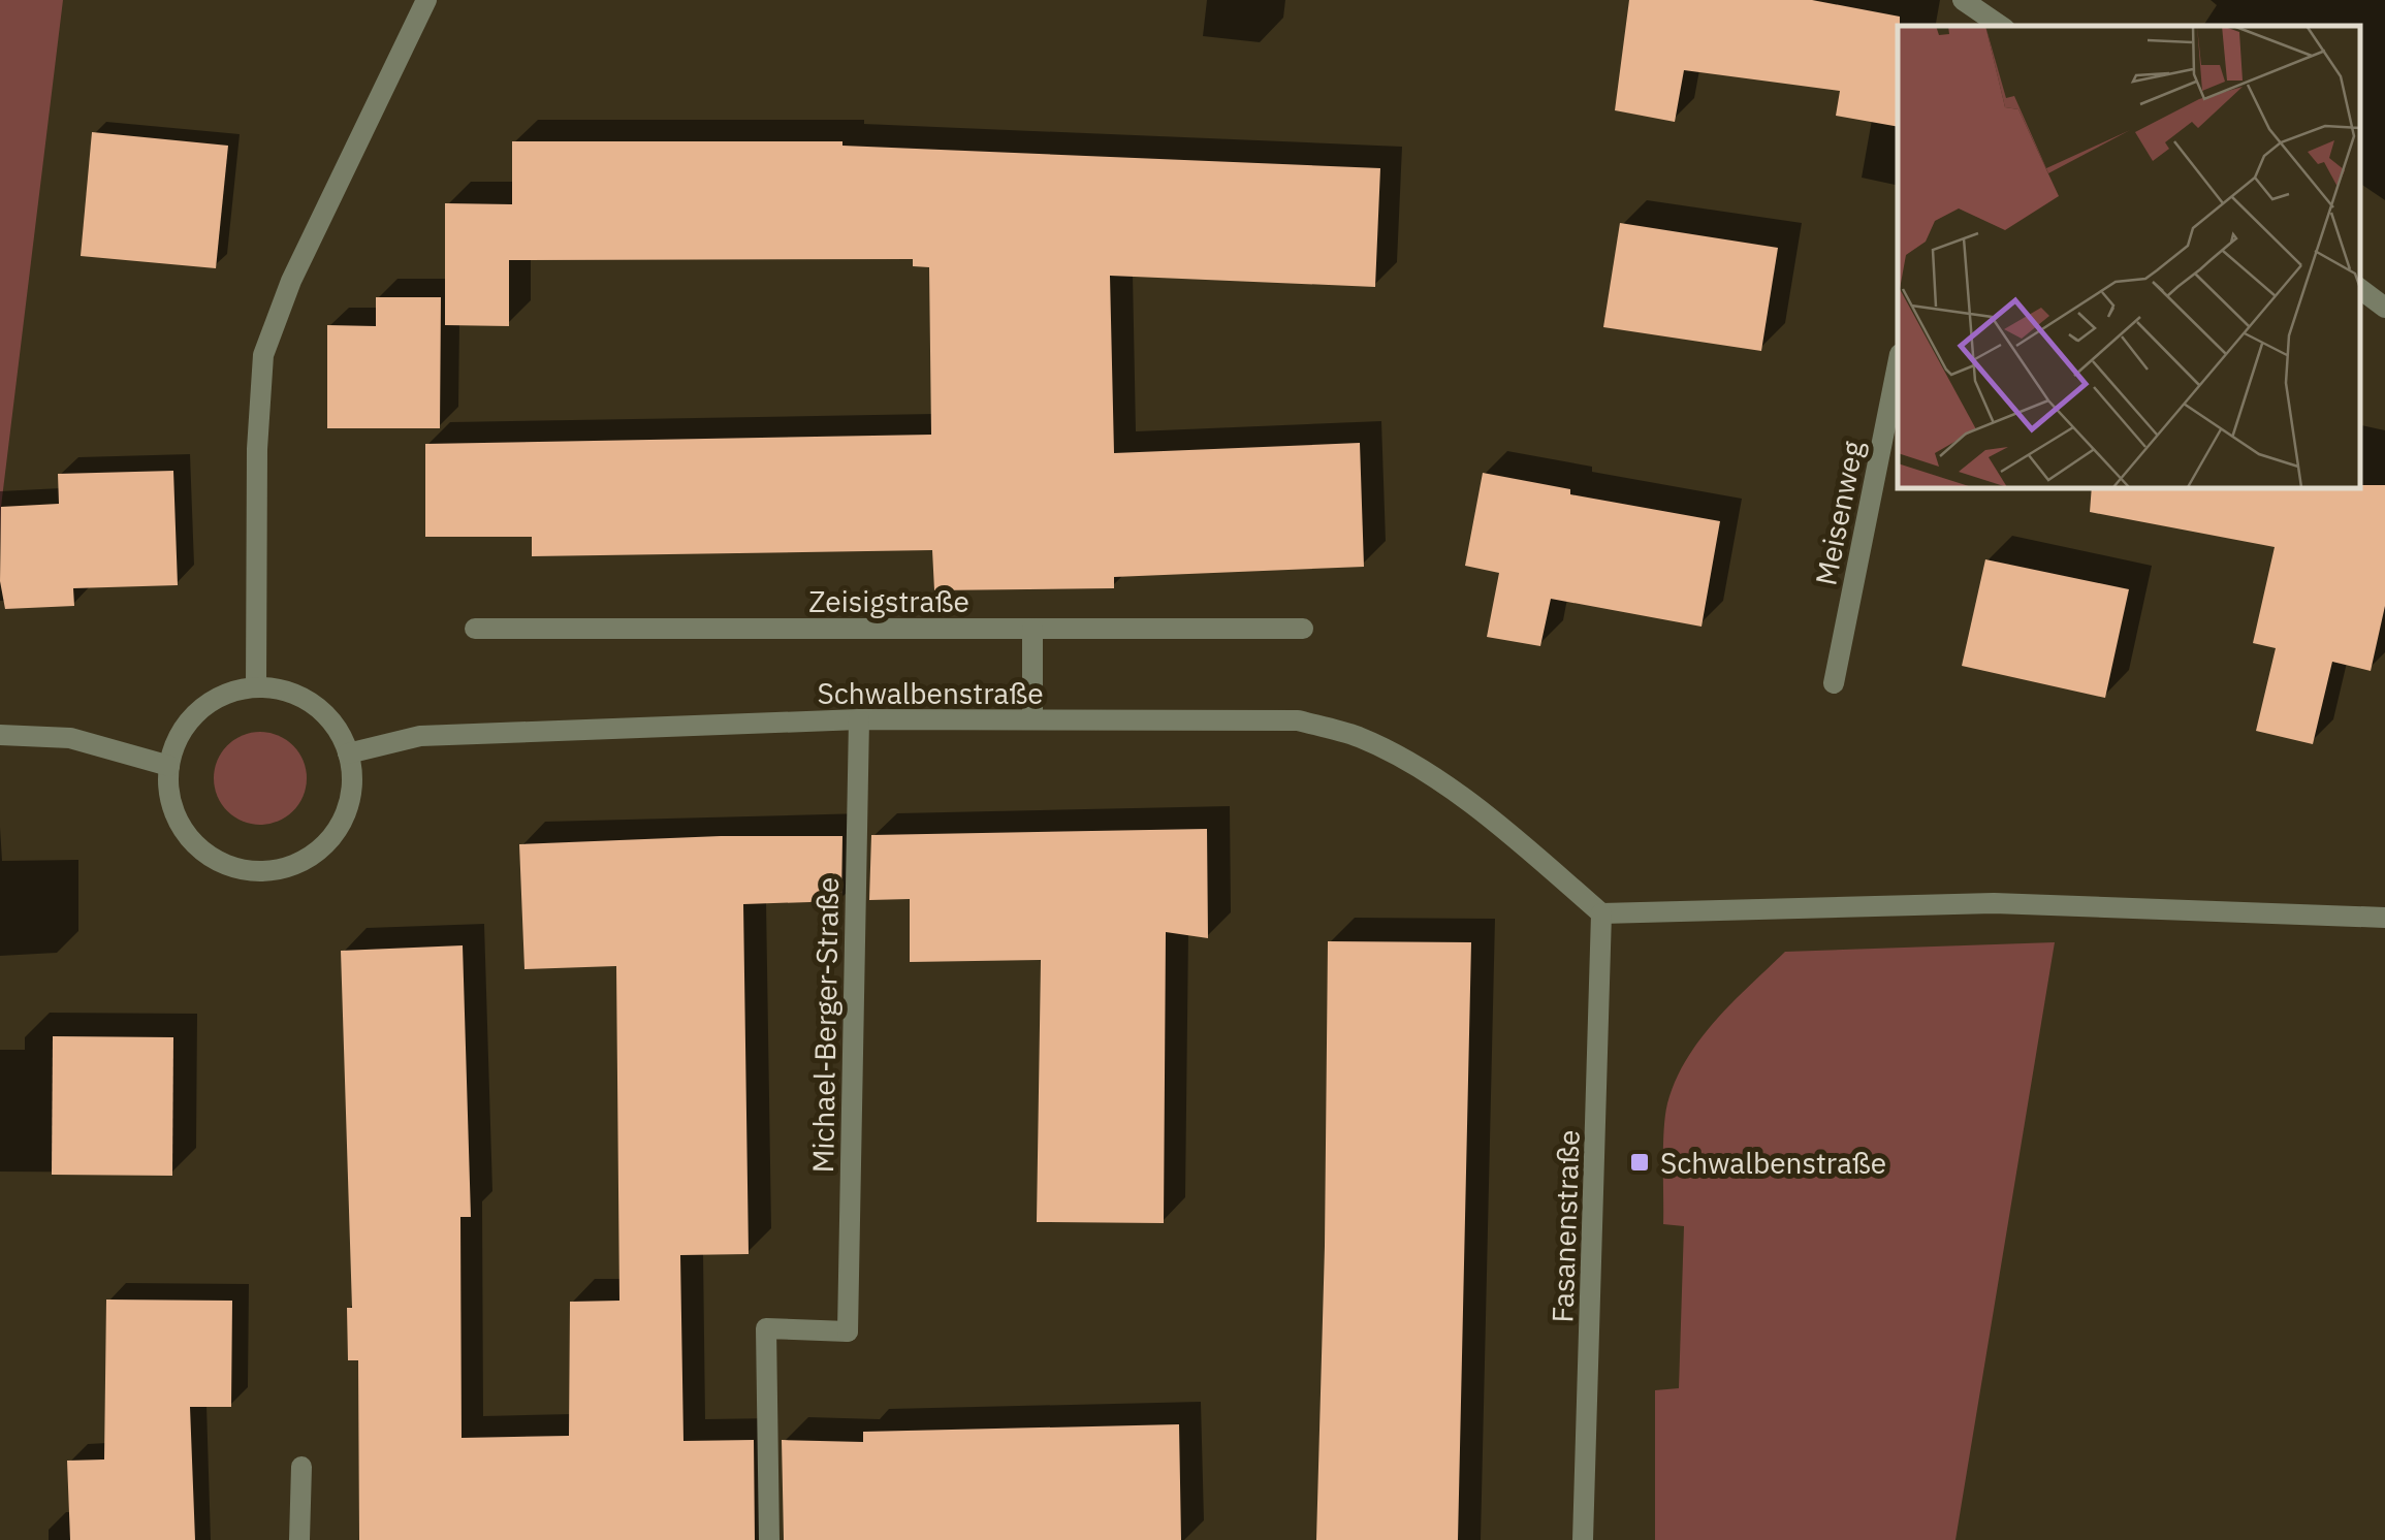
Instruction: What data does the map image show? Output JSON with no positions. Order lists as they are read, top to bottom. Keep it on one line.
{"streets":{"street":["Meisenweg","Zeisigstraße","Schwalbenstraße","Michael-Berger-Straße","Fasanenstraße"]},"crossings":[["Schwalbenstraße","Michael-Berger-Straße"],["Schwalbenstraße","Fasanenstraße"]],"places":{"transit":["Schwalbenstraße"]}}
